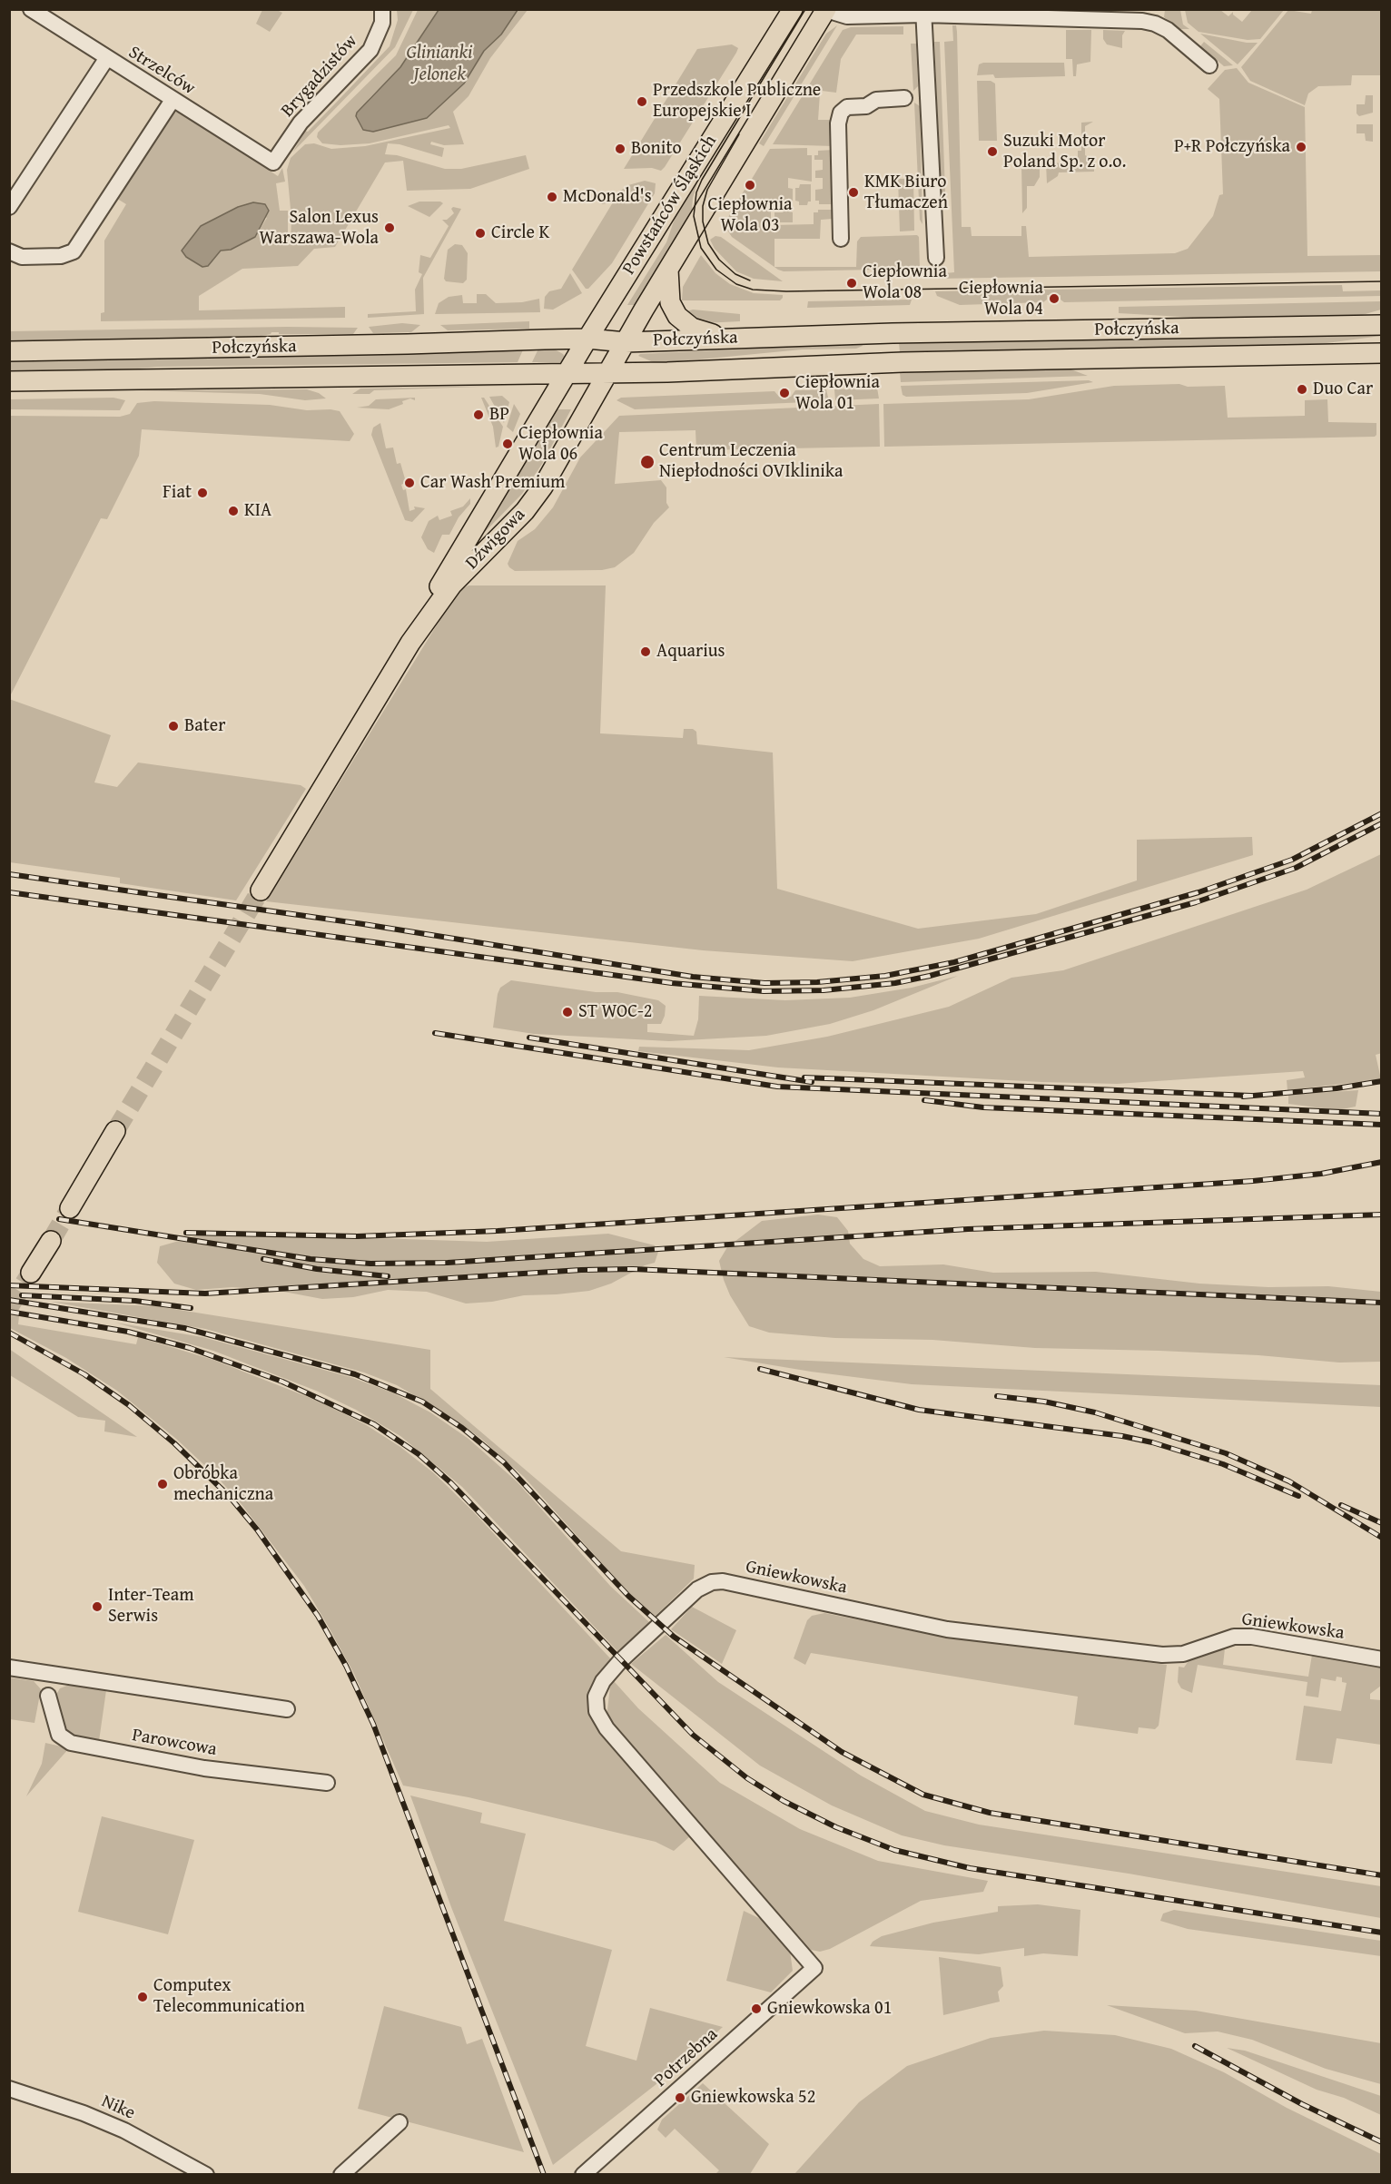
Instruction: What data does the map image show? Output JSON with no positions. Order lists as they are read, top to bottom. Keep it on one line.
{"streets":{"main road":["Powstańców Śląskich","Połczyńska","Dźwigowa"],"street":["Strzelców","Brygadzistów","Gniewkowska","Parowcowa","Potrzebna","Nike"]},"crossings":[["Strzelców","Brygadzistów"],["Powstańców Śląskich","Połczyńska"],["Powstańców Śląskich","Dźwigowa"],["Połczyńska","Dźwigowa"],["Gniewkowska","Potrzebna"]],"water":["Glinianki Jelonek"],"places":["Przedszkole Publiczne Europejskie I","P+R Połczyńska","Bonito","Suzuki Motor Poland Sp. z o.o.","Ciepłownia Wola 03","KMK Biuro Tłumaczeń","McDonald's","Salon Lexus Warszawa-Wola","Circle K","Ciepłownia Wola 08","Ciepłownia Wola 04","Duo Car","Ciepłownia Wola 01","BP","Ciepłownia Wola 06","Centrum Leczenia Niepłodności OVIklinika","Car Wash Premium","Fiat","KIA","Aquarius","Bater","ST WOC-2","Obróbka mechaniczna","Inter-Team Serwis","Computex Telecommunication","Gniewkowska 01","Gniewkowska 52"]}
